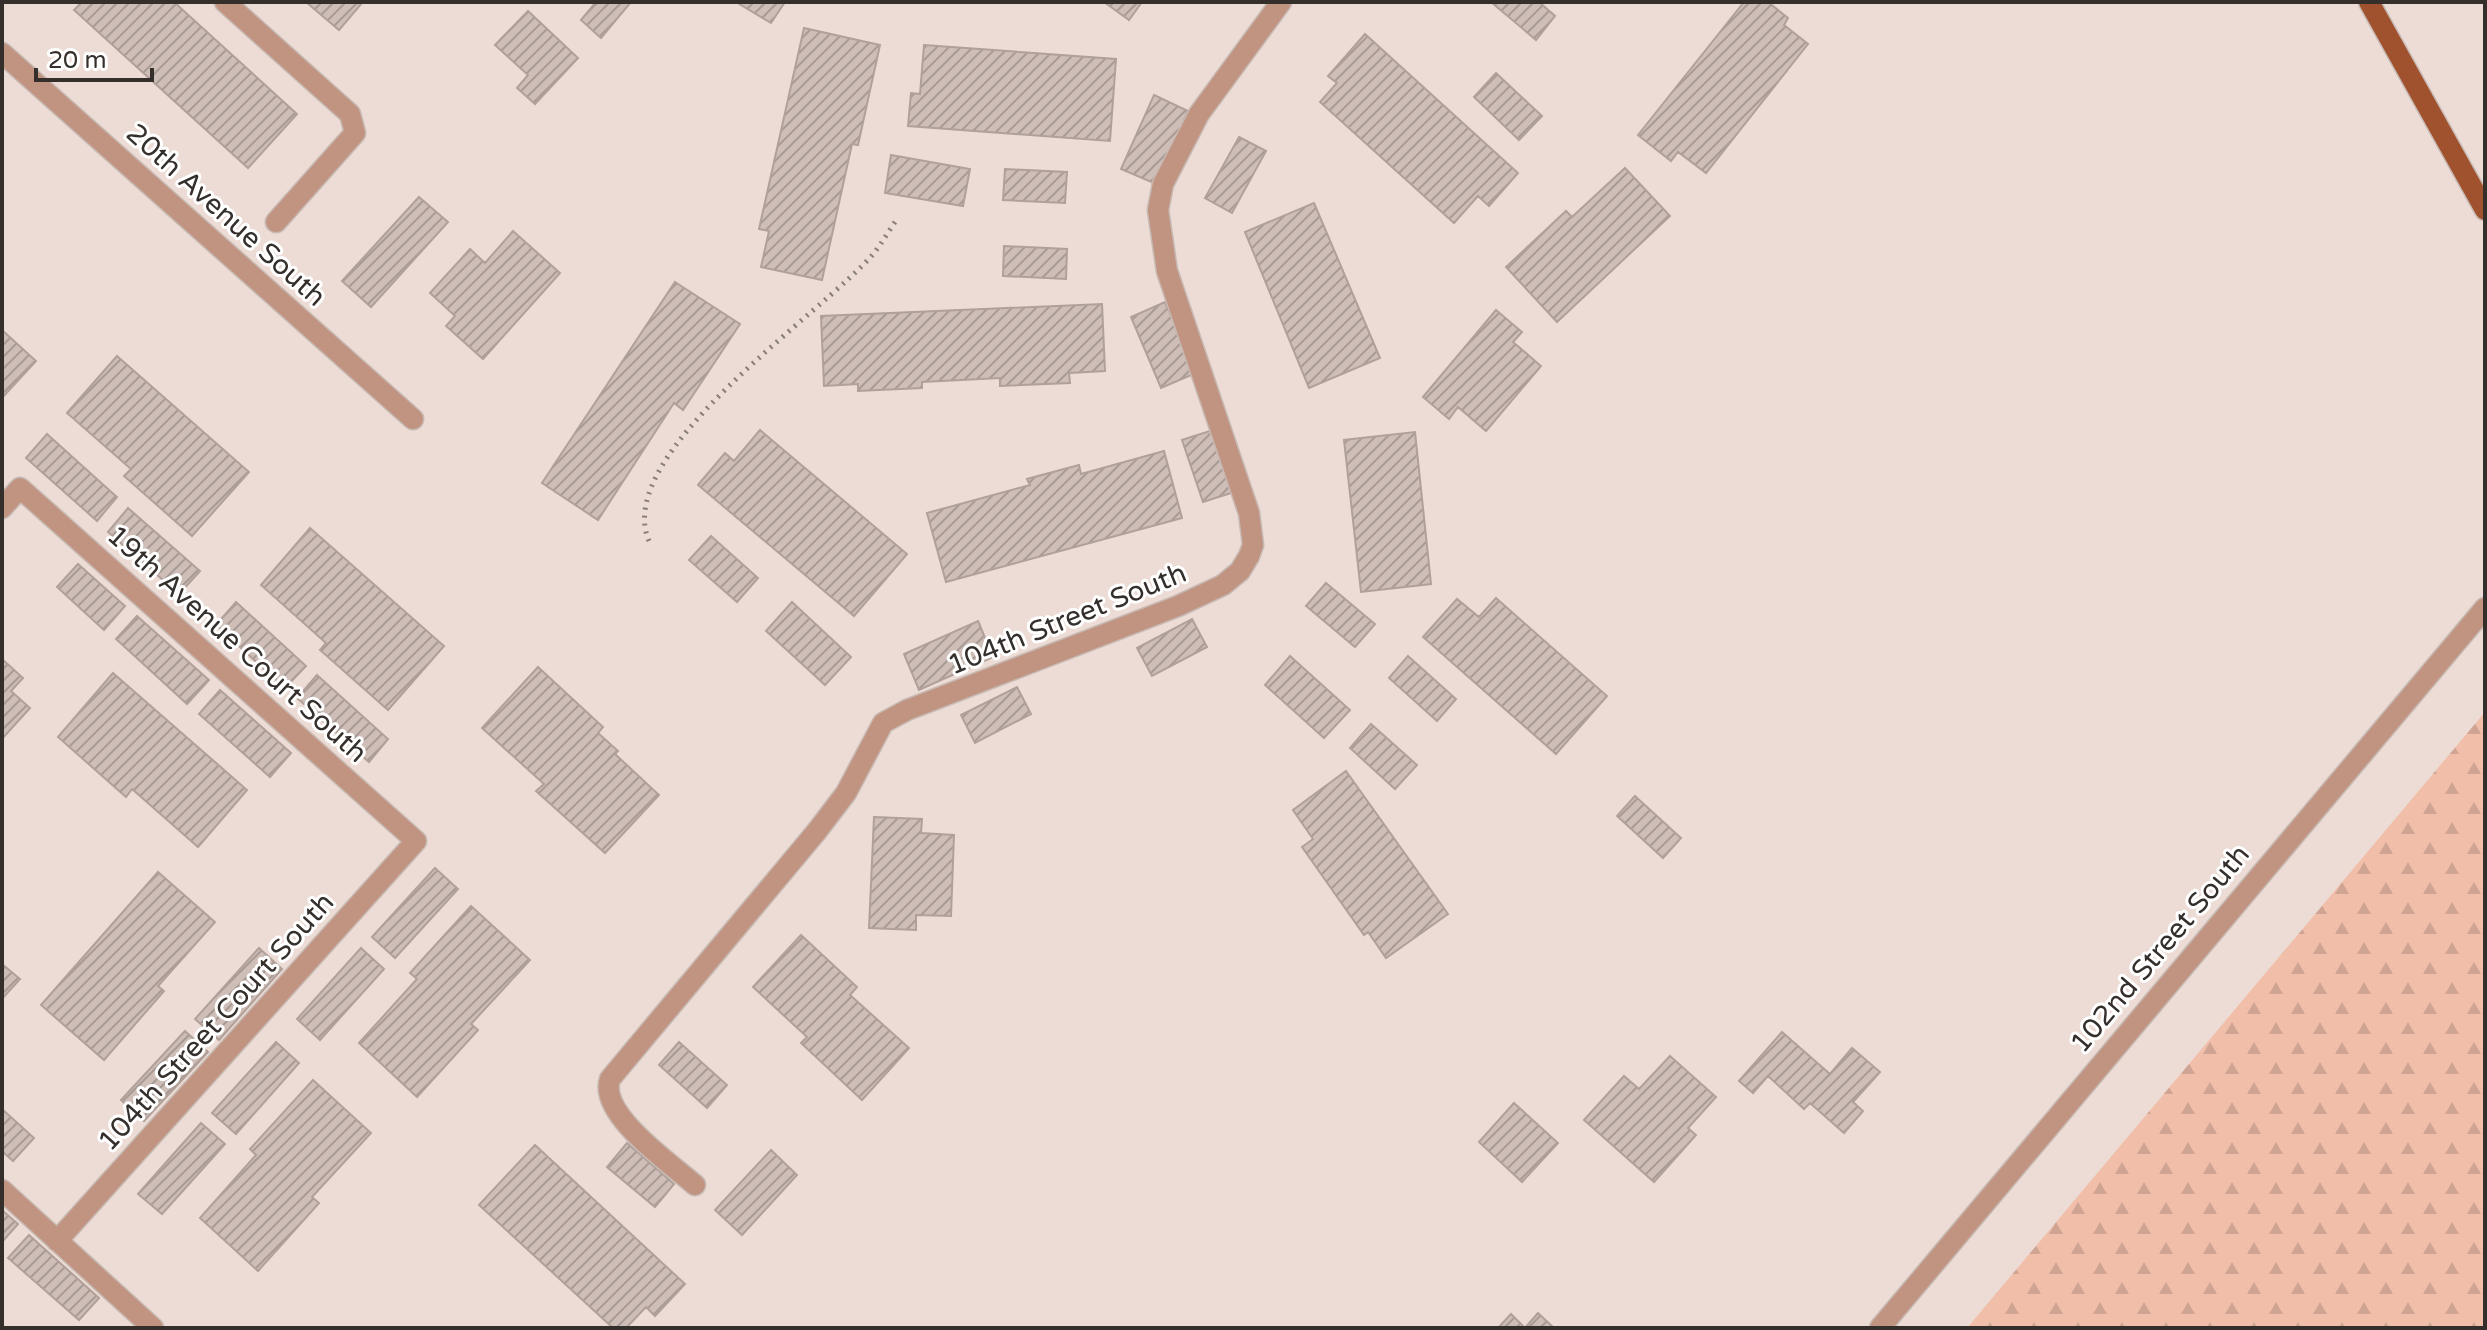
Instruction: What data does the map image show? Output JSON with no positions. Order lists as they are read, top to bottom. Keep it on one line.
{"streets":{"street":["20th Avenue South","104th Street South","19th Avenue Court South","102nd Street South","104th Street Court South"]},"crossings":[["19th Avenue Court South","104th Street Court South"]],"scale_bar":"20 m"}
